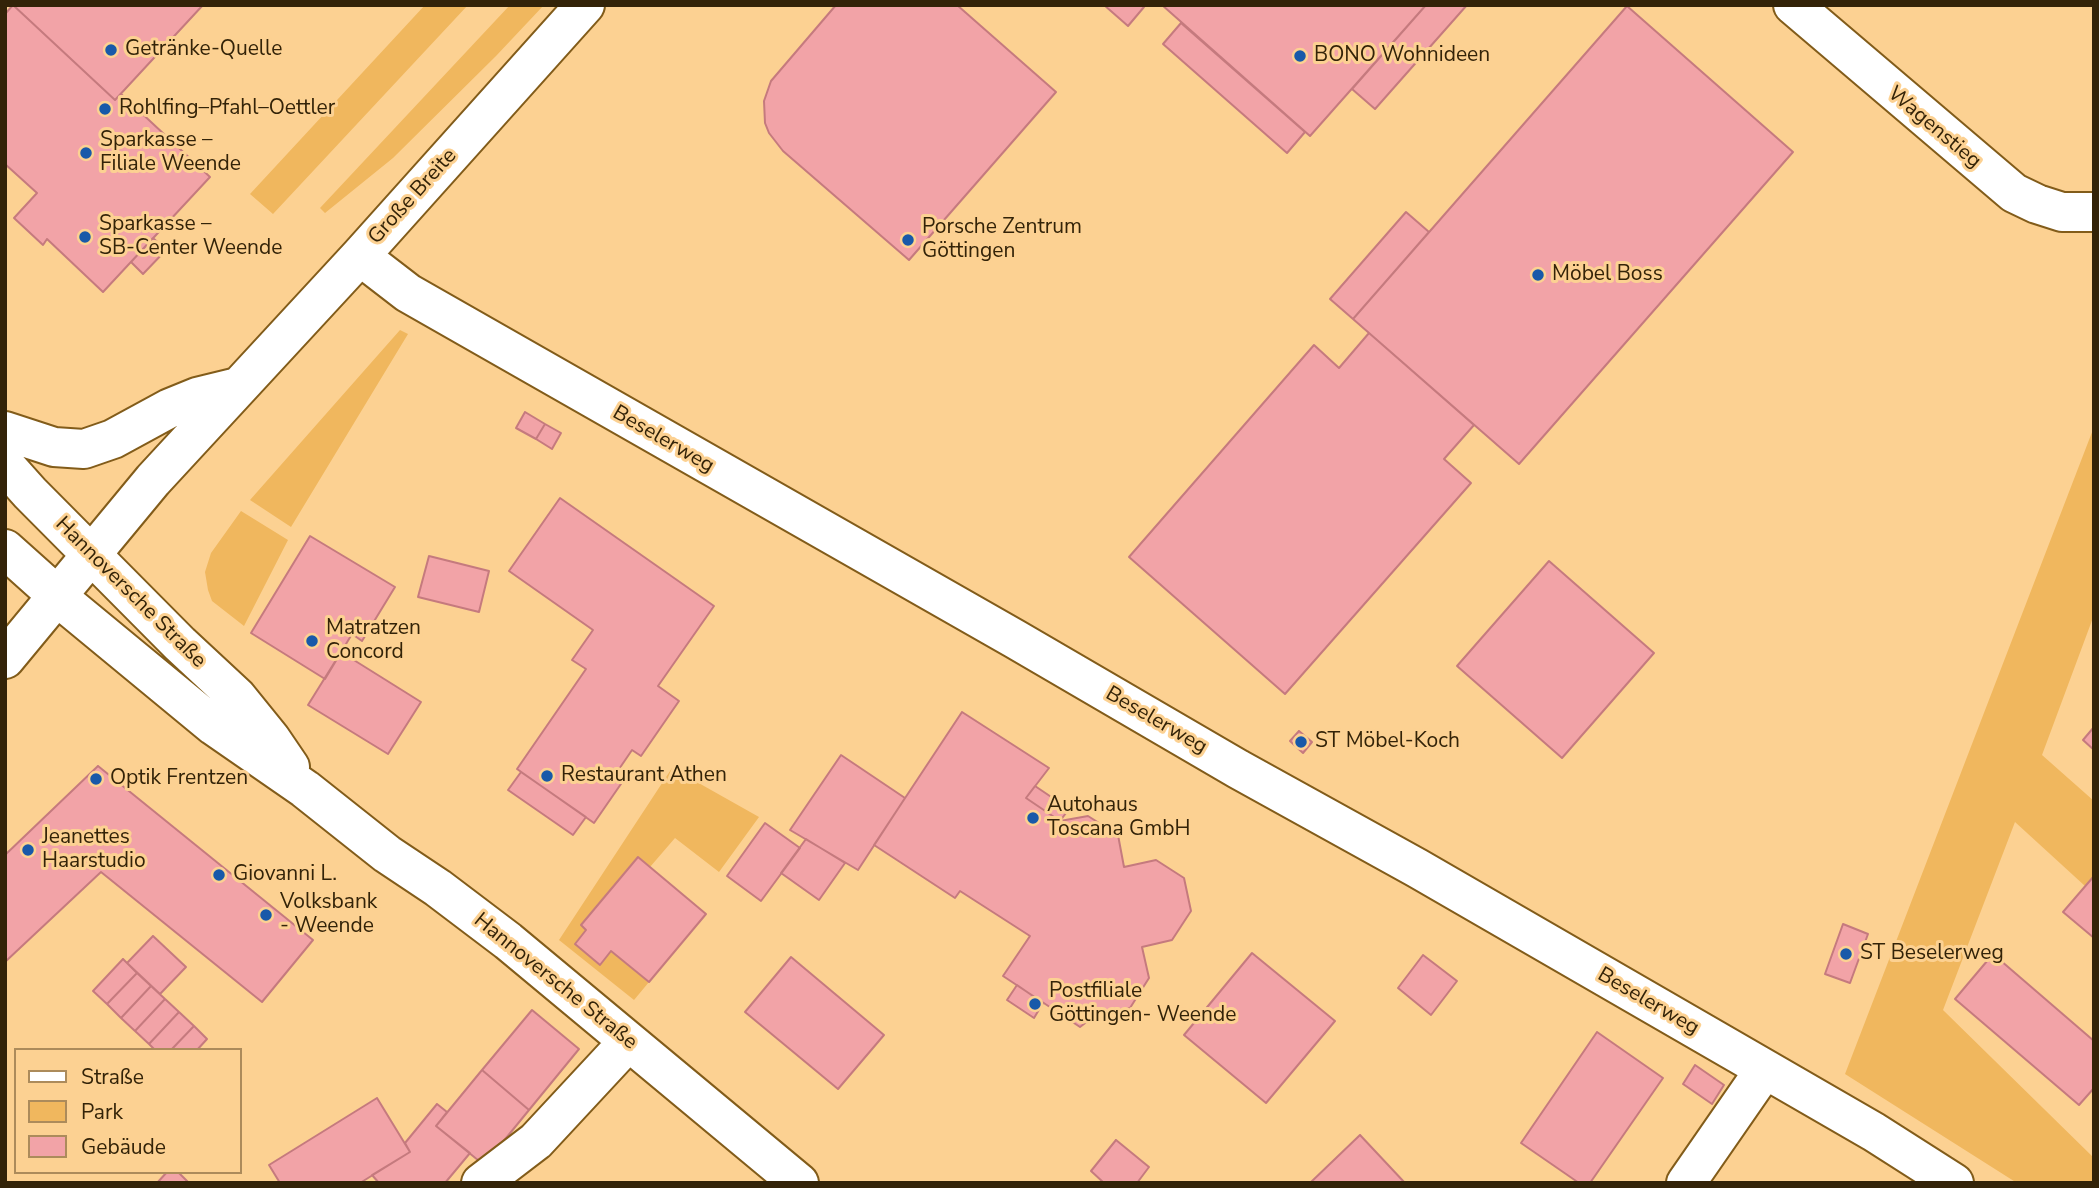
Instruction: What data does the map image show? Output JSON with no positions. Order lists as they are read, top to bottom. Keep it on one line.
{"streets":{"street":["Wagenstieg","Große Breite","Beselerweg","Hannoversche Straße"]},"crossings":[["Große Breite","Beselerweg"],["Große Breite","Hannoversche Straße"]],"places":["Getränke-Quelle","BONO Wohnideen","Rohlfing–Pfahl–Oettler","Sparkasse – Filiale Weende","Sparkasse – SB-Center Weende","Porsche Zentrum Göttingen","Möbel Boss","Matratzen Concord","ST Möbel-Koch","Restaurant Athen","Optik Frentzen","Autohaus Toscana GmbH","Jeanettes Haarstudio","Giovanni L.","Volksbank - Weende","ST Beselerweg","Postfiliale Göttingen- Weende"],"legend":["Straße","Park","Gebäude"]}
